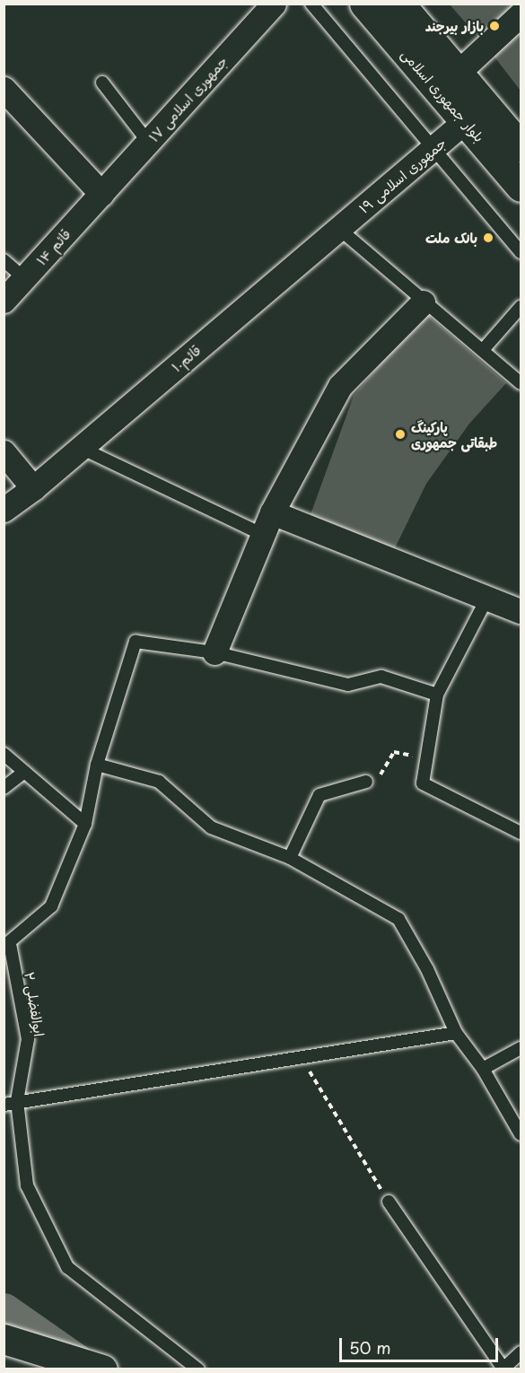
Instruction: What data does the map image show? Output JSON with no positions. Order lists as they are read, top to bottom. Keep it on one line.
{"streets":{"main road":["بلوار جمهوری اسلامی"],"street":["جمهوری اسلامی ۱۷","جمهوری اسلامی ۱۹","قائم ۱۴","قائم۱۰"],"lane":["ابوالفضلی ۲"]},"crossings":[["بلوار جمهوری اسلامی","جمهوری اسلامی ۱۹"],["جمهوری اسلامی ۱۷","قائم ۱۴"],["جمهوری اسلامی ۱۹","قائم۱۰"]],"places":["بازار بیرجند","بانک ملت","پارکینگ طبقاتی جمهوری"],"scale_bar":"50 m"}
